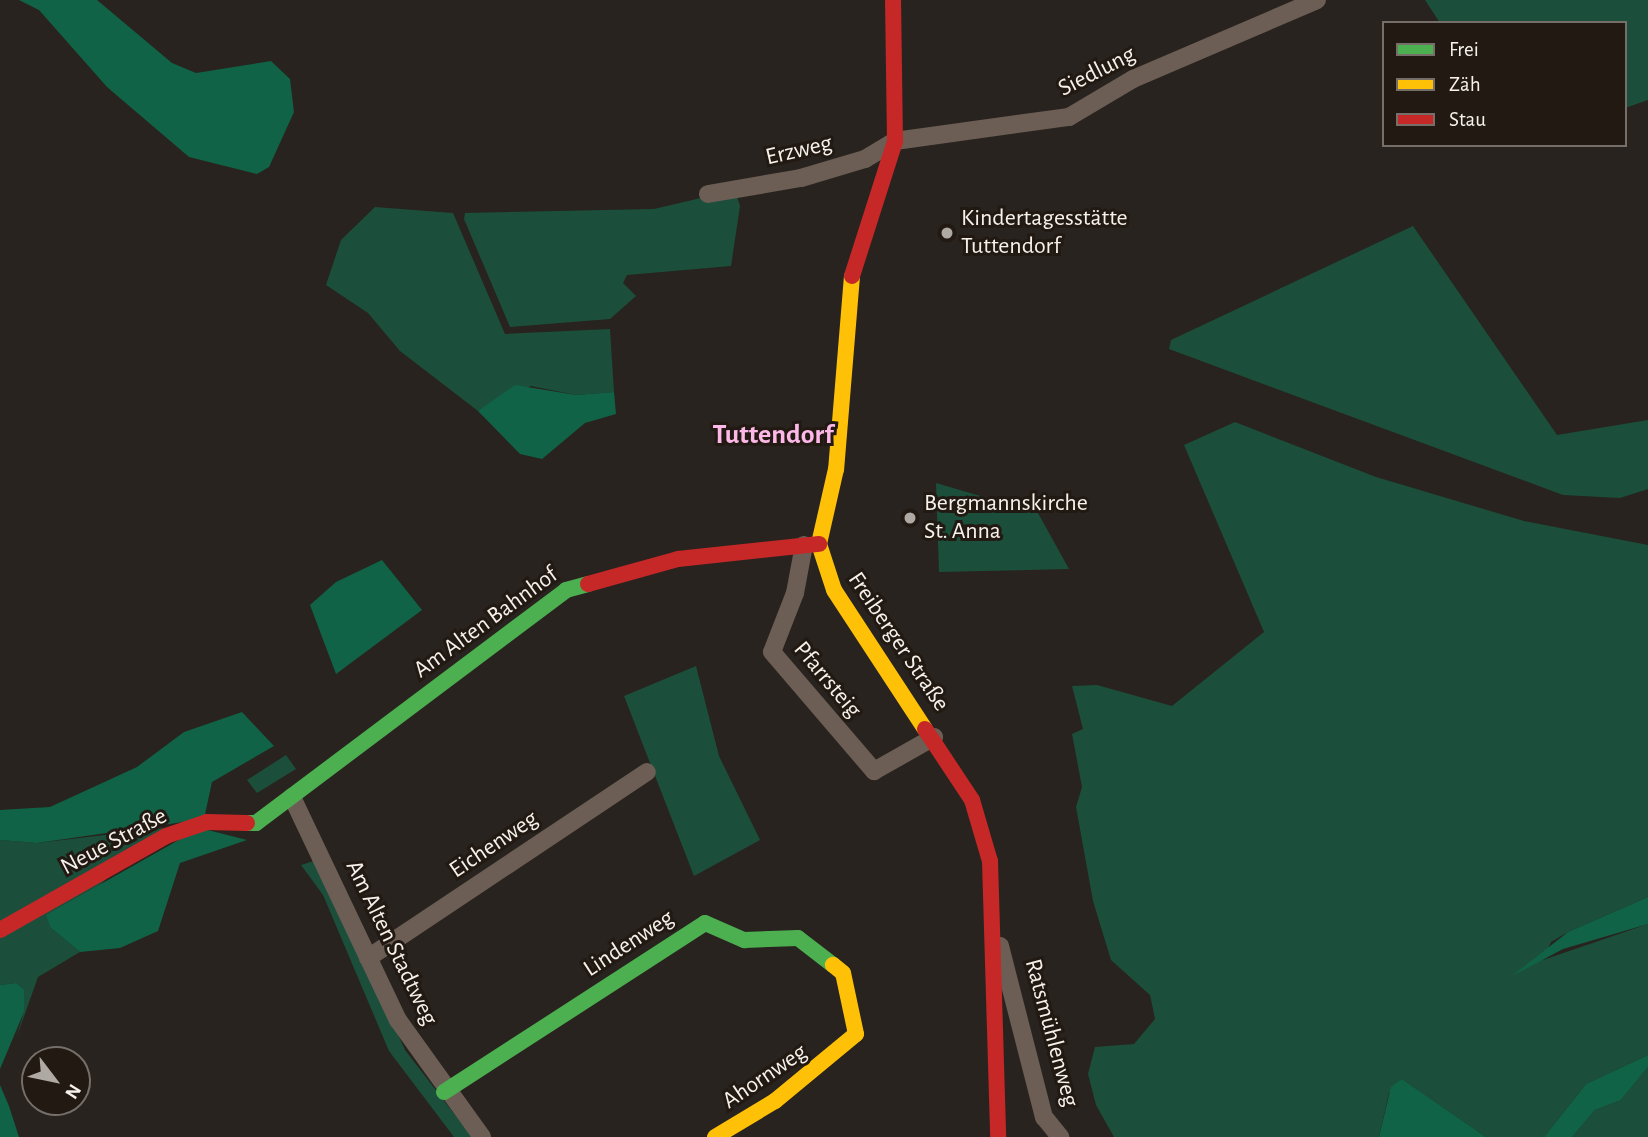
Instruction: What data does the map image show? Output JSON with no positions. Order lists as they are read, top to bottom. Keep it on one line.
{"streets":{"street":["Siedlung","Erzweg","Am Alten Bahnhof","Freiberger Straße","Pfarrsteig","Neue Straße","Eichenweg","Am Alten Stadtweg","Lindenweg","Ratsmühlenweg","Ahornweg"]},"crossings":[["Siedlung","Erzweg"],["Am Alten Bahnhof","Freiberger Straße"],["Am Alten Bahnhof","Pfarrsteig"],["Am Alten Bahnhof","Neue Straße"],["Am Alten Bahnhof","Am Alten Stadtweg"],["Freiberger Straße","Pfarrsteig"],["Freiberger Straße","Ratsmühlenweg"],["Neue Straße","Am Alten Stadtweg"],["Eichenweg","Am Alten Stadtweg"],["Am Alten Stadtweg","Lindenweg"],["Lindenweg","Ahornweg"]],"districts":["Tuttendorf"],"places":["Kindertagesstätte Tuttendorf","Bergmannskirche St. Anna"],"legend":["Frei","Zäh","Stau"],"north":"bottom right"}
